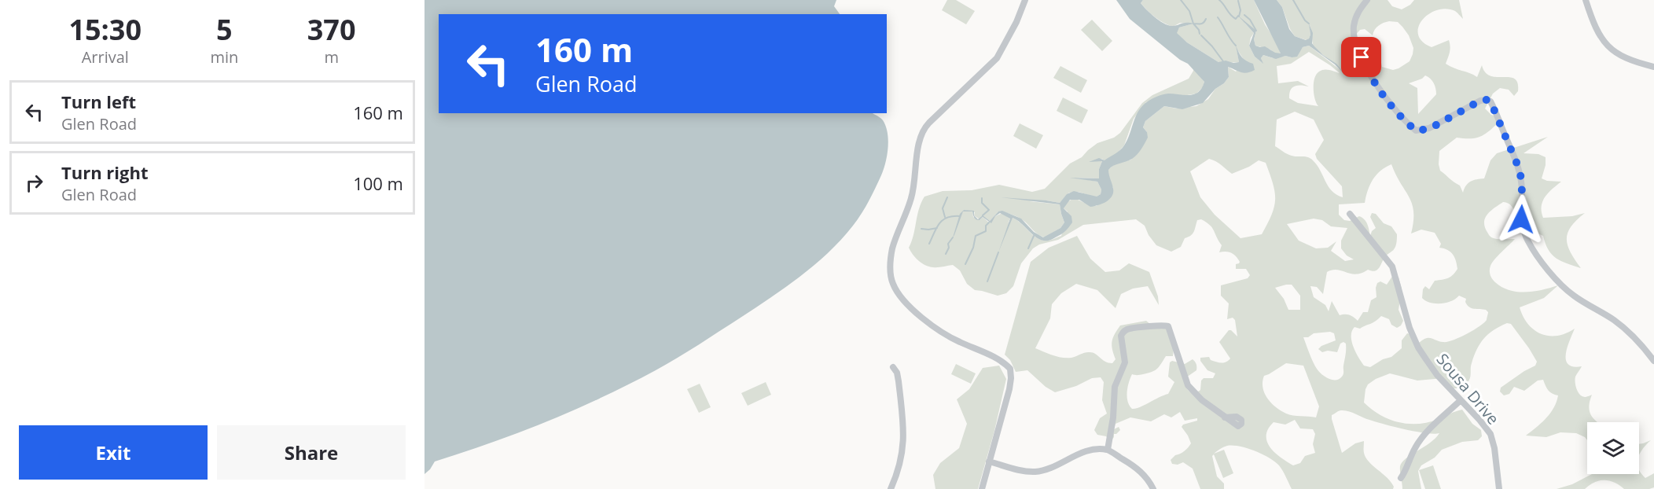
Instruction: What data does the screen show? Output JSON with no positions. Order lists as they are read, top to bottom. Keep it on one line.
{"streets":{"street":["Sousa Drive"]},"page":{"eta":["15:30","Arrival","5","min","370","m"],"turn":["160 m","Glen Road"],"list":[{"name":"Turn left","note":"Glen Road","value":"160 m"},{"name":"Turn right","note":"Glen Road","value":"100 m"}],"buttons":["Exit","Share"]}}
